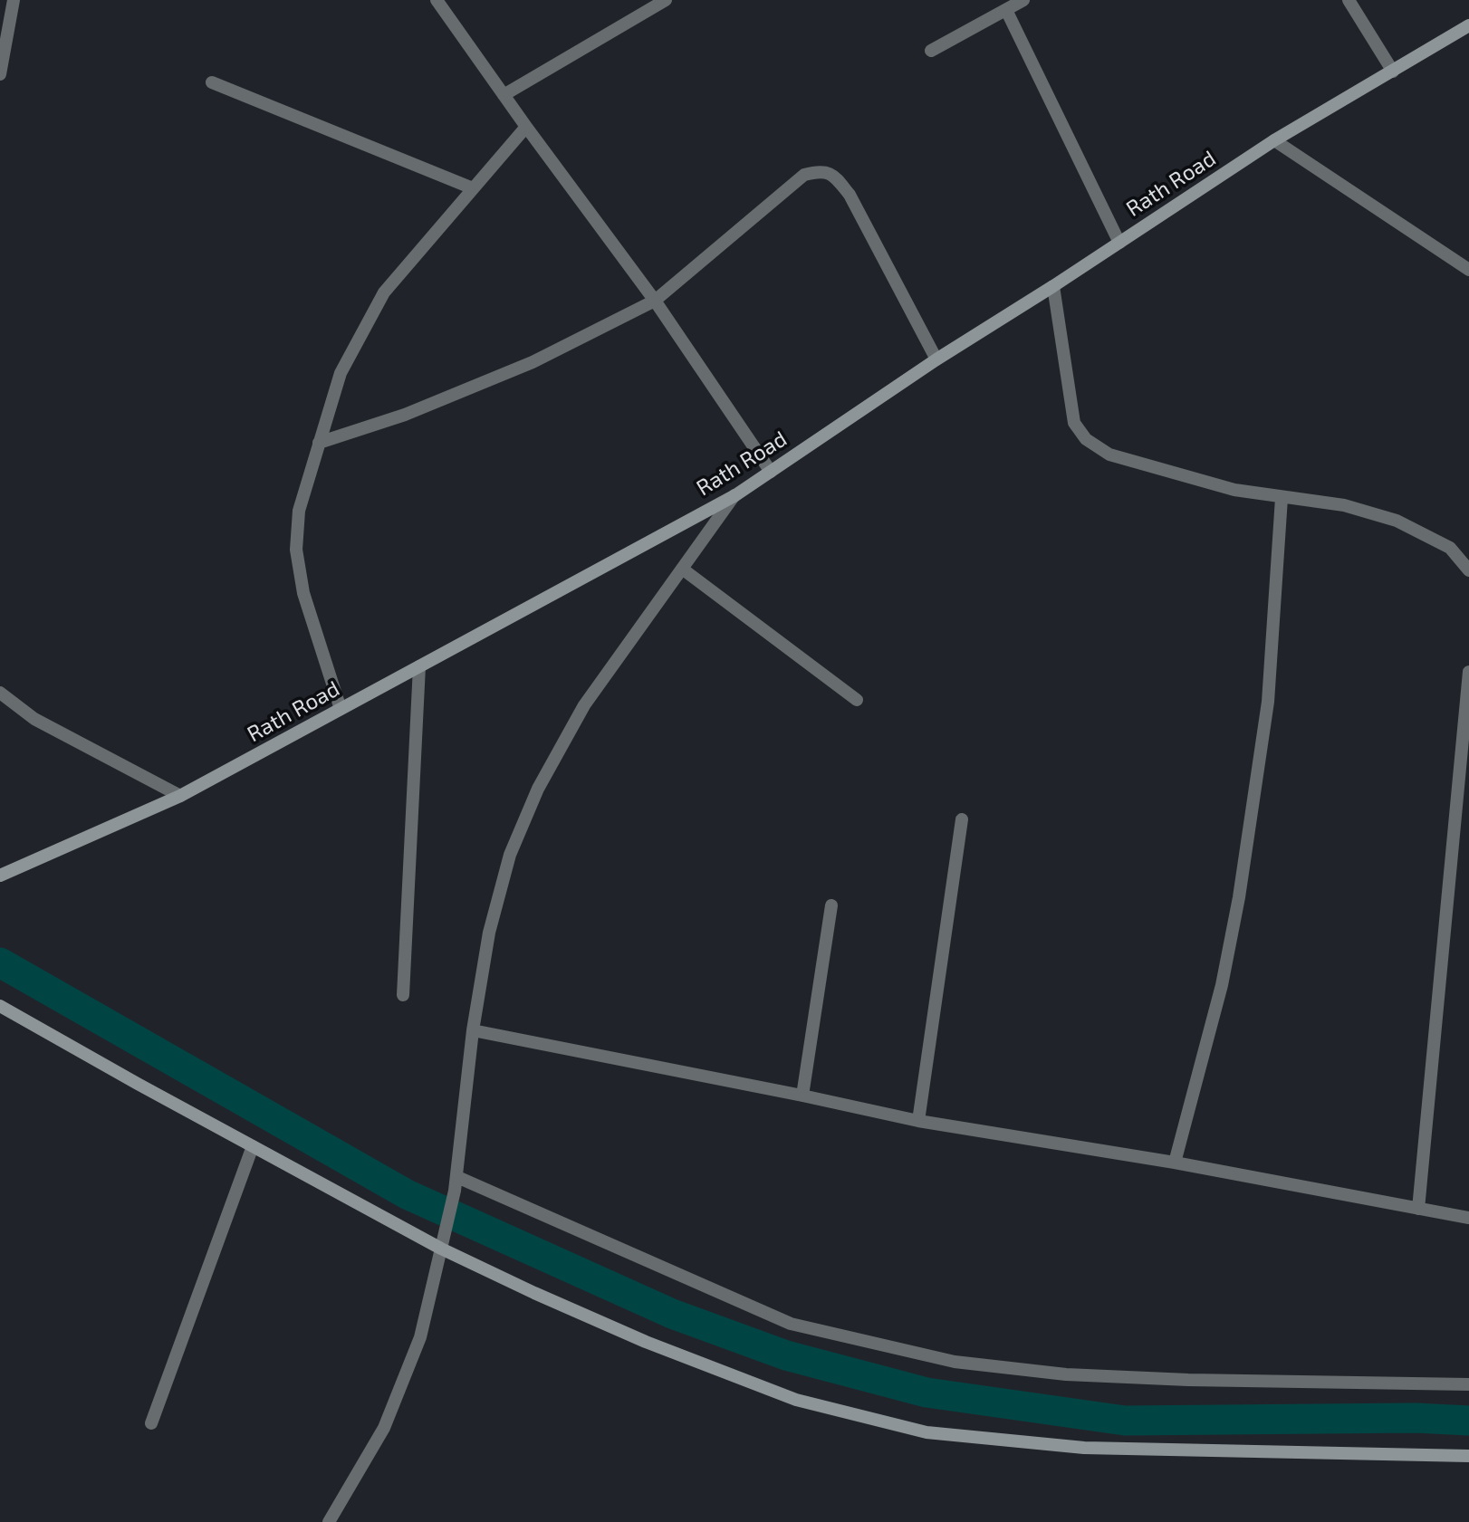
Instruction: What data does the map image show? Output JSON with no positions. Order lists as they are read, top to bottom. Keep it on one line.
{"streets":{"street":["Rath Road"]}}
